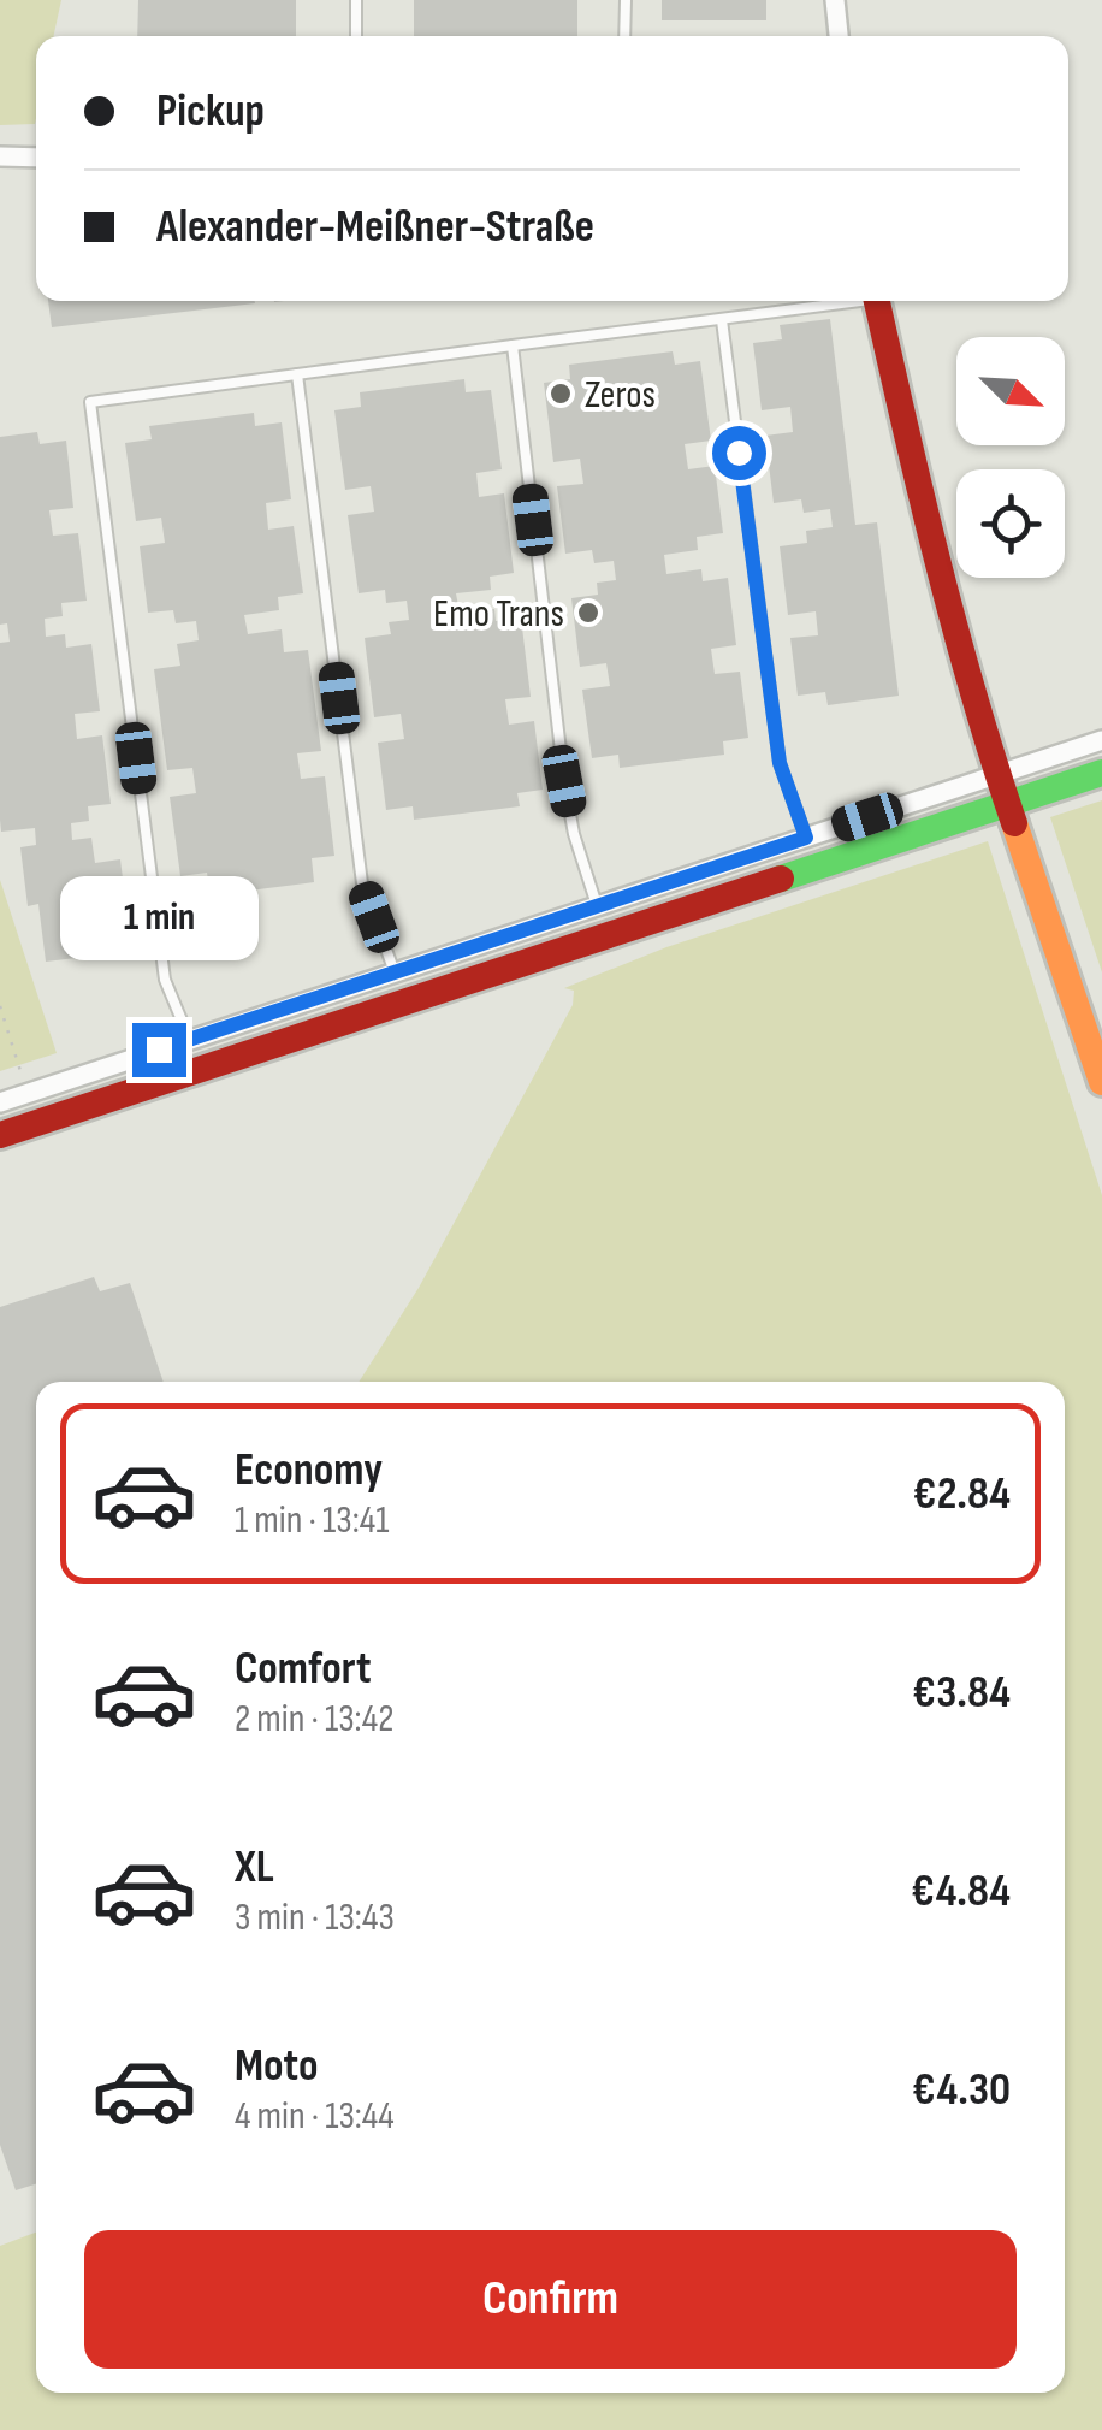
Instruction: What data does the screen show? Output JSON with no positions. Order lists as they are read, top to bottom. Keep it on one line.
{"places":["Zeros","Emo Trans"],"north":"bottom right","page":{"banner":["Pickup","Alexander-Meißner-Straße"],"bubble":"1 min","list":[{"name":"Economy","note":"1 min · 13:41","value":"€2.84"},{"name":"Comfort","note":"2 min · 13:42","value":"€3.84"},{"name":"XL","note":"3 min · 13:43","value":"€4.84"},{"name":"Moto","note":"4 min · 13:44","value":"€4.30"}],"buttons":"Confirm"}}
